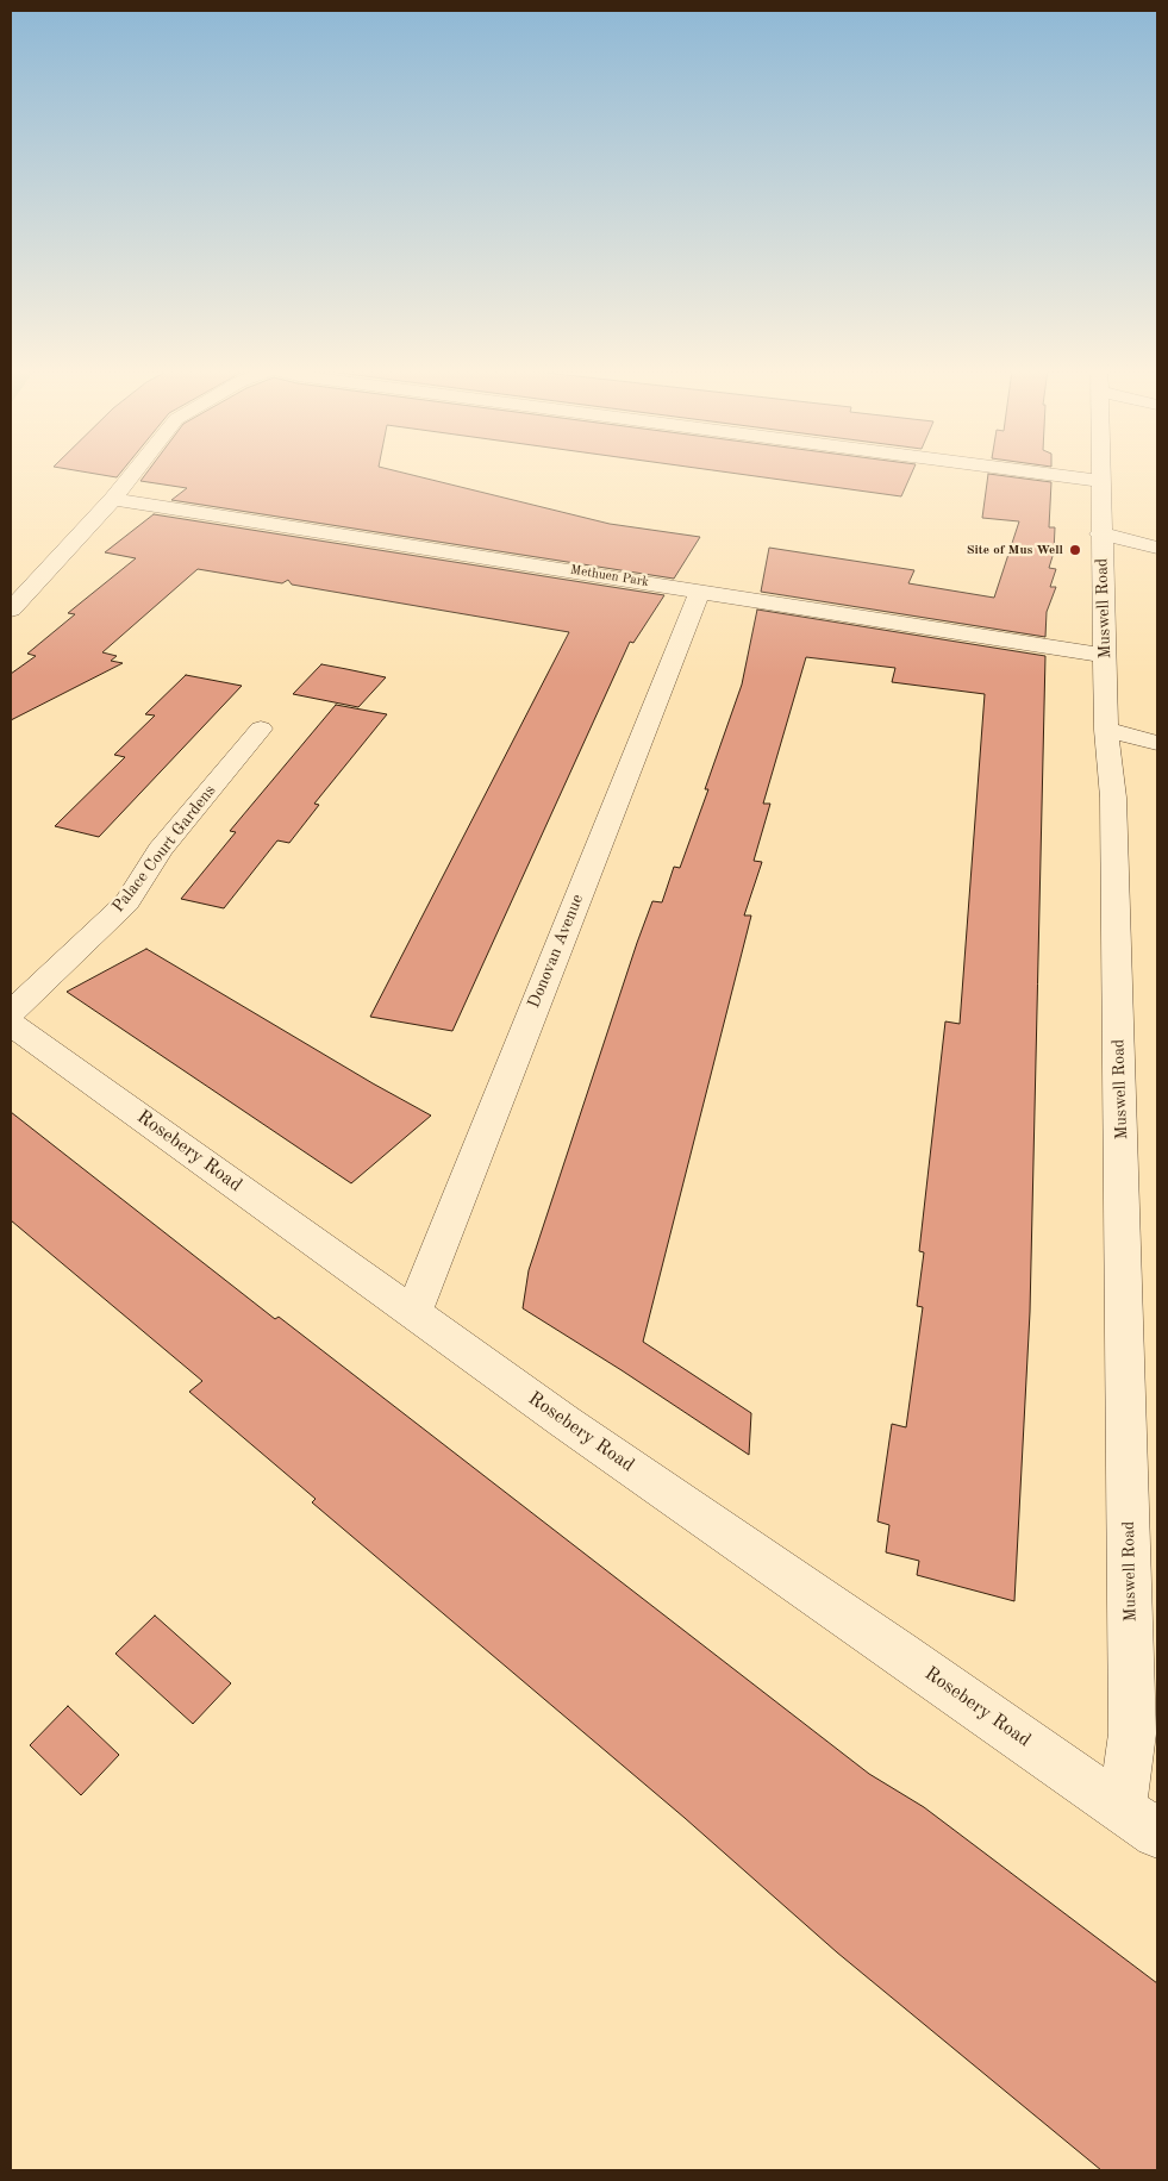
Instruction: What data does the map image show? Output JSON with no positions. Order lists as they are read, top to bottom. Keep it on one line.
{"streets":{"street":["Methuen Park","Muswell Road","Palace Court Gardens","Donovan Avenue","Rosebery Road"]},"crossings":[["Methuen Park","Muswell Road"],["Methuen Park","Donovan Avenue"],["Muswell Road","Rosebery Road"],["Palace Court Gardens","Rosebery Road"],["Donovan Avenue","Rosebery Road"]],"places":["Site of Mus Well"]}
